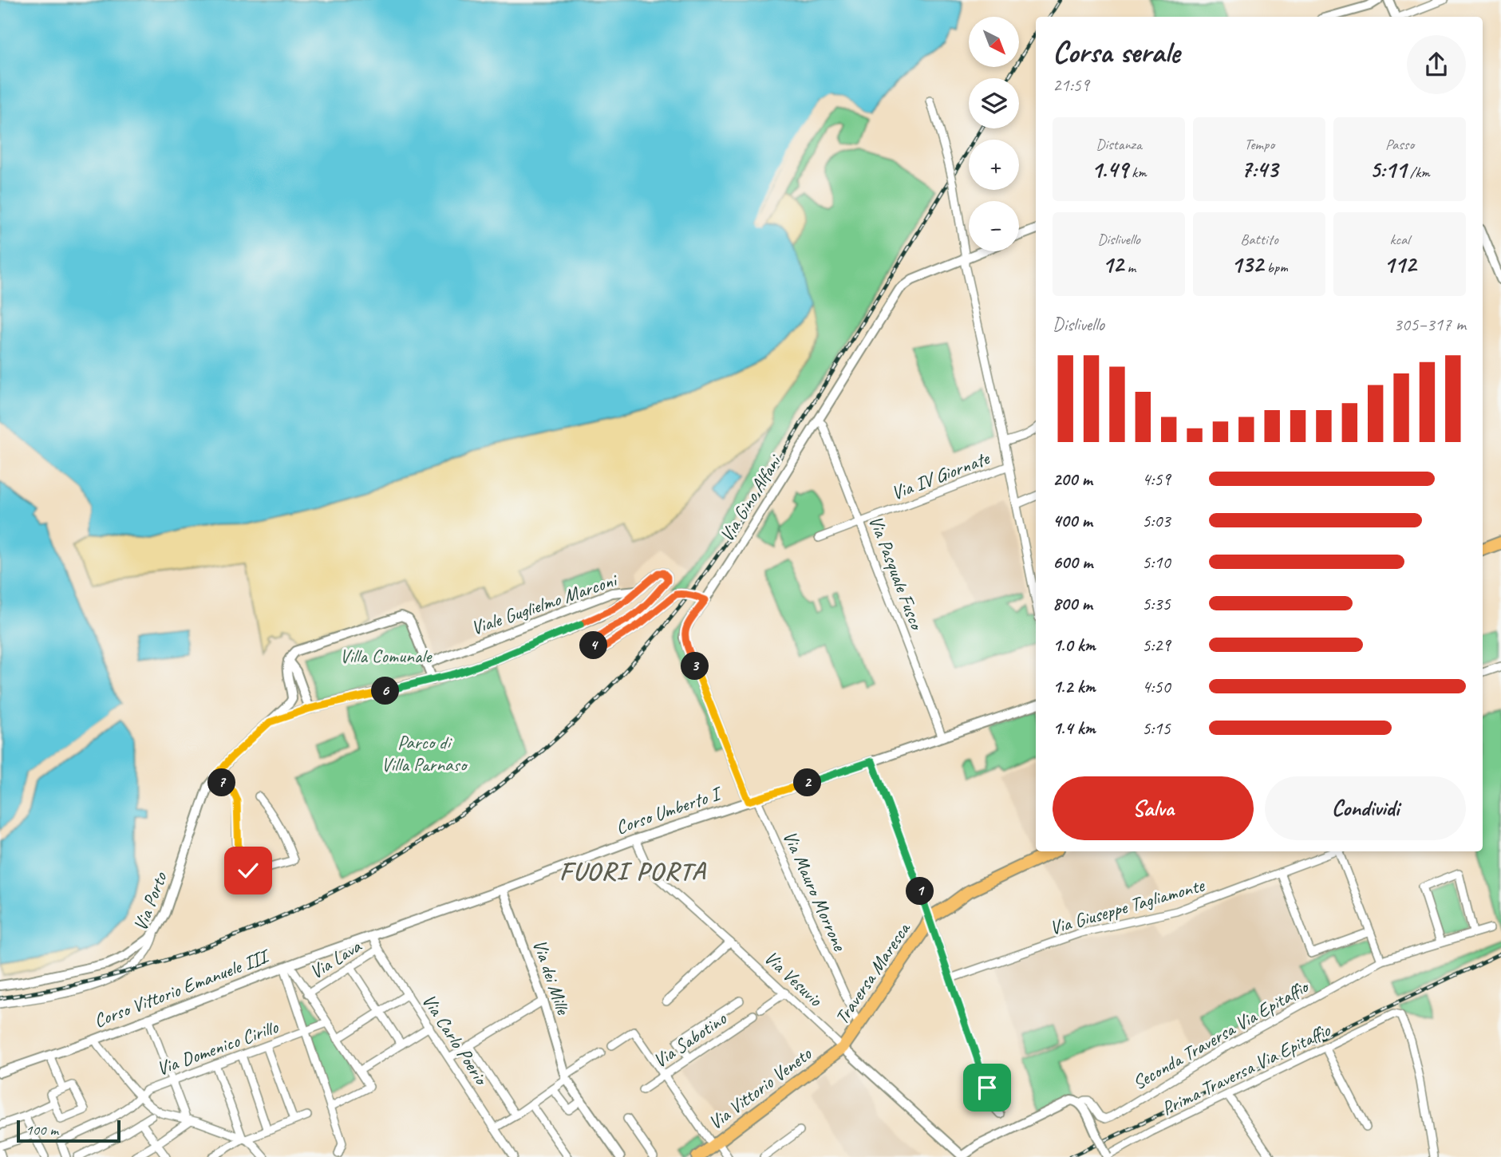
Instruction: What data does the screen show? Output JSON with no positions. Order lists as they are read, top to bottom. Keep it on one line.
{"streets":{"main road":["Traversa Maresca","Via Vittorio Veneto"],"street":["Via IV Giornate","Via Gino Alfani","Via Pasquale Fusco","Viale Guglielmo Marconi","Corso Umberto I","Via Mauro Morrone","Via Porto","Via Giuseppe Tagliamonte","Via Lava","Via dei Mille","Via Vesuvio","Corso Vittorio Emanuele III","Seconda Traversa Via Epitaffio","Via Carlo Poerio","Via Sabotino","Via Domenico Cirillo","Prima Traversa Via Epitaffio"]},"crossings":[["Via IV Giornate","Via Pasquale Fusco"],["Via Gino Alfani","Via Pasquale Fusco"],["Via Gino Alfani","Corso Umberto I"],["Via Gino Alfani","Via Mauro Morrone"],["Via Pasquale Fusco","Corso Umberto I"],["Viale Guglielmo Marconi","Via Porto"],["Corso Umberto I","Via Mauro Morrone"],["Corso Umberto I","Via dei Mille"],["Corso Umberto I","Via Vesuvio"],["Corso Umberto I","Corso Vittorio Emanuele III"],["Corso Umberto I","Via Carlo Poerio"],["Via Mauro Morrone","Traversa Maresca"],["Via Lava","Via Carlo Poerio"],["Traversa Maresca","Via Vesuvio"],["Traversa Maresca","Via Vittorio Veneto"],["Via Vesuvio","Via Vittorio Veneto"],["Corso Vittorio Emanuele III","Via Carlo Poerio"]],"districts":["FUORI PORTA"],"parks":["Villa Comunale","Parco di Villa Parnaso"],"scale_bar":"100 m","north":"bottom right","page":{"map_buttons":["+","−"],"heading":["Corsa serale","21:59"],"stats":[["Distanza","1.49 km"],["Tempo","7:43"],["Passo","5:11 /km"],["Dislivello","12 m"],["Battito","132 bpm"],["kcal","112"]],"chart":["Dislivello","305–317 m"],"list":[{"name":"200 m","note":"4:59"},{"name":"400 m","note":"5:03"},{"name":"600 m","note":"5:10"},{"name":"800 m","note":"5:35"},{"name":"1.0 km","note":"5:29"},{"name":"1.2 km","note":"4:50"},{"name":"1.4 km","note":"5:15"}],"pins":["4","3","6","2","7","1"],"buttons":["Salva","Condividi"],"scale":"100 m"}}
